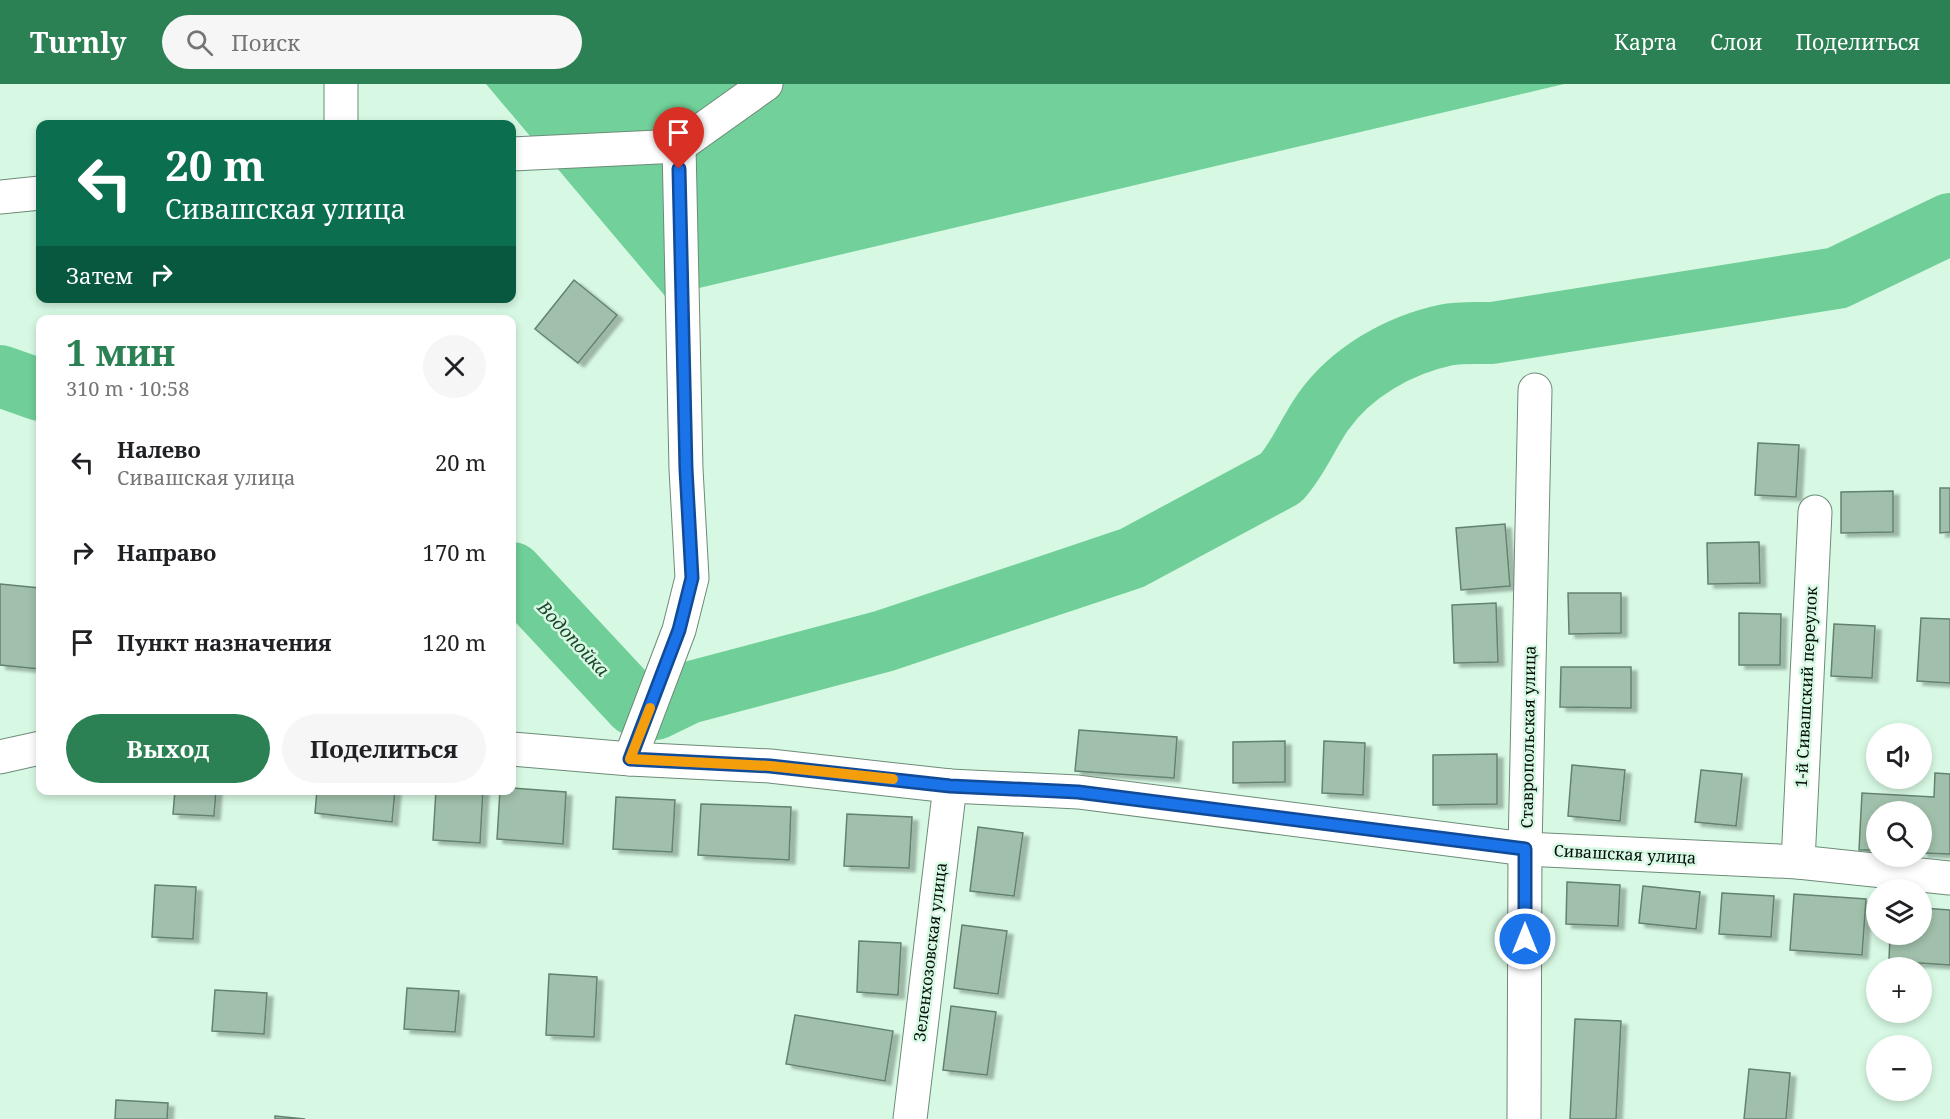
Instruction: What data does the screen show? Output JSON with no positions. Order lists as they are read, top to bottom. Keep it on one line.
{"streets":{"street":["1-й Сивашский переулок","Ставропольская улица","Сивашская улица","Зеленхозовская улица"]},"crossings":[["1-й Сивашский переулок","Сивашская улица"],["Ставропольская улица","Сивашская улица"],["Сивашская улица","Зеленхозовская улица"]],"water":["Водопойка"],"page":{"header":"Turnly","search":"Поиск","nav":["Карта","Слои","Поделиться"],"turn":["20 m","Сивашская улица"],"then":"Затем","heading":["1 мин","310 m · 10:58"],"list":[{"name":"Налево","note":"Сивашская улица","value":"20 m"},{"name":"Направо","value":"170 m"},{"name":"Пункт назначения","value":"120 m"}],"buttons":["Выход","Поделиться"],"map_buttons":["+","−"]}}
